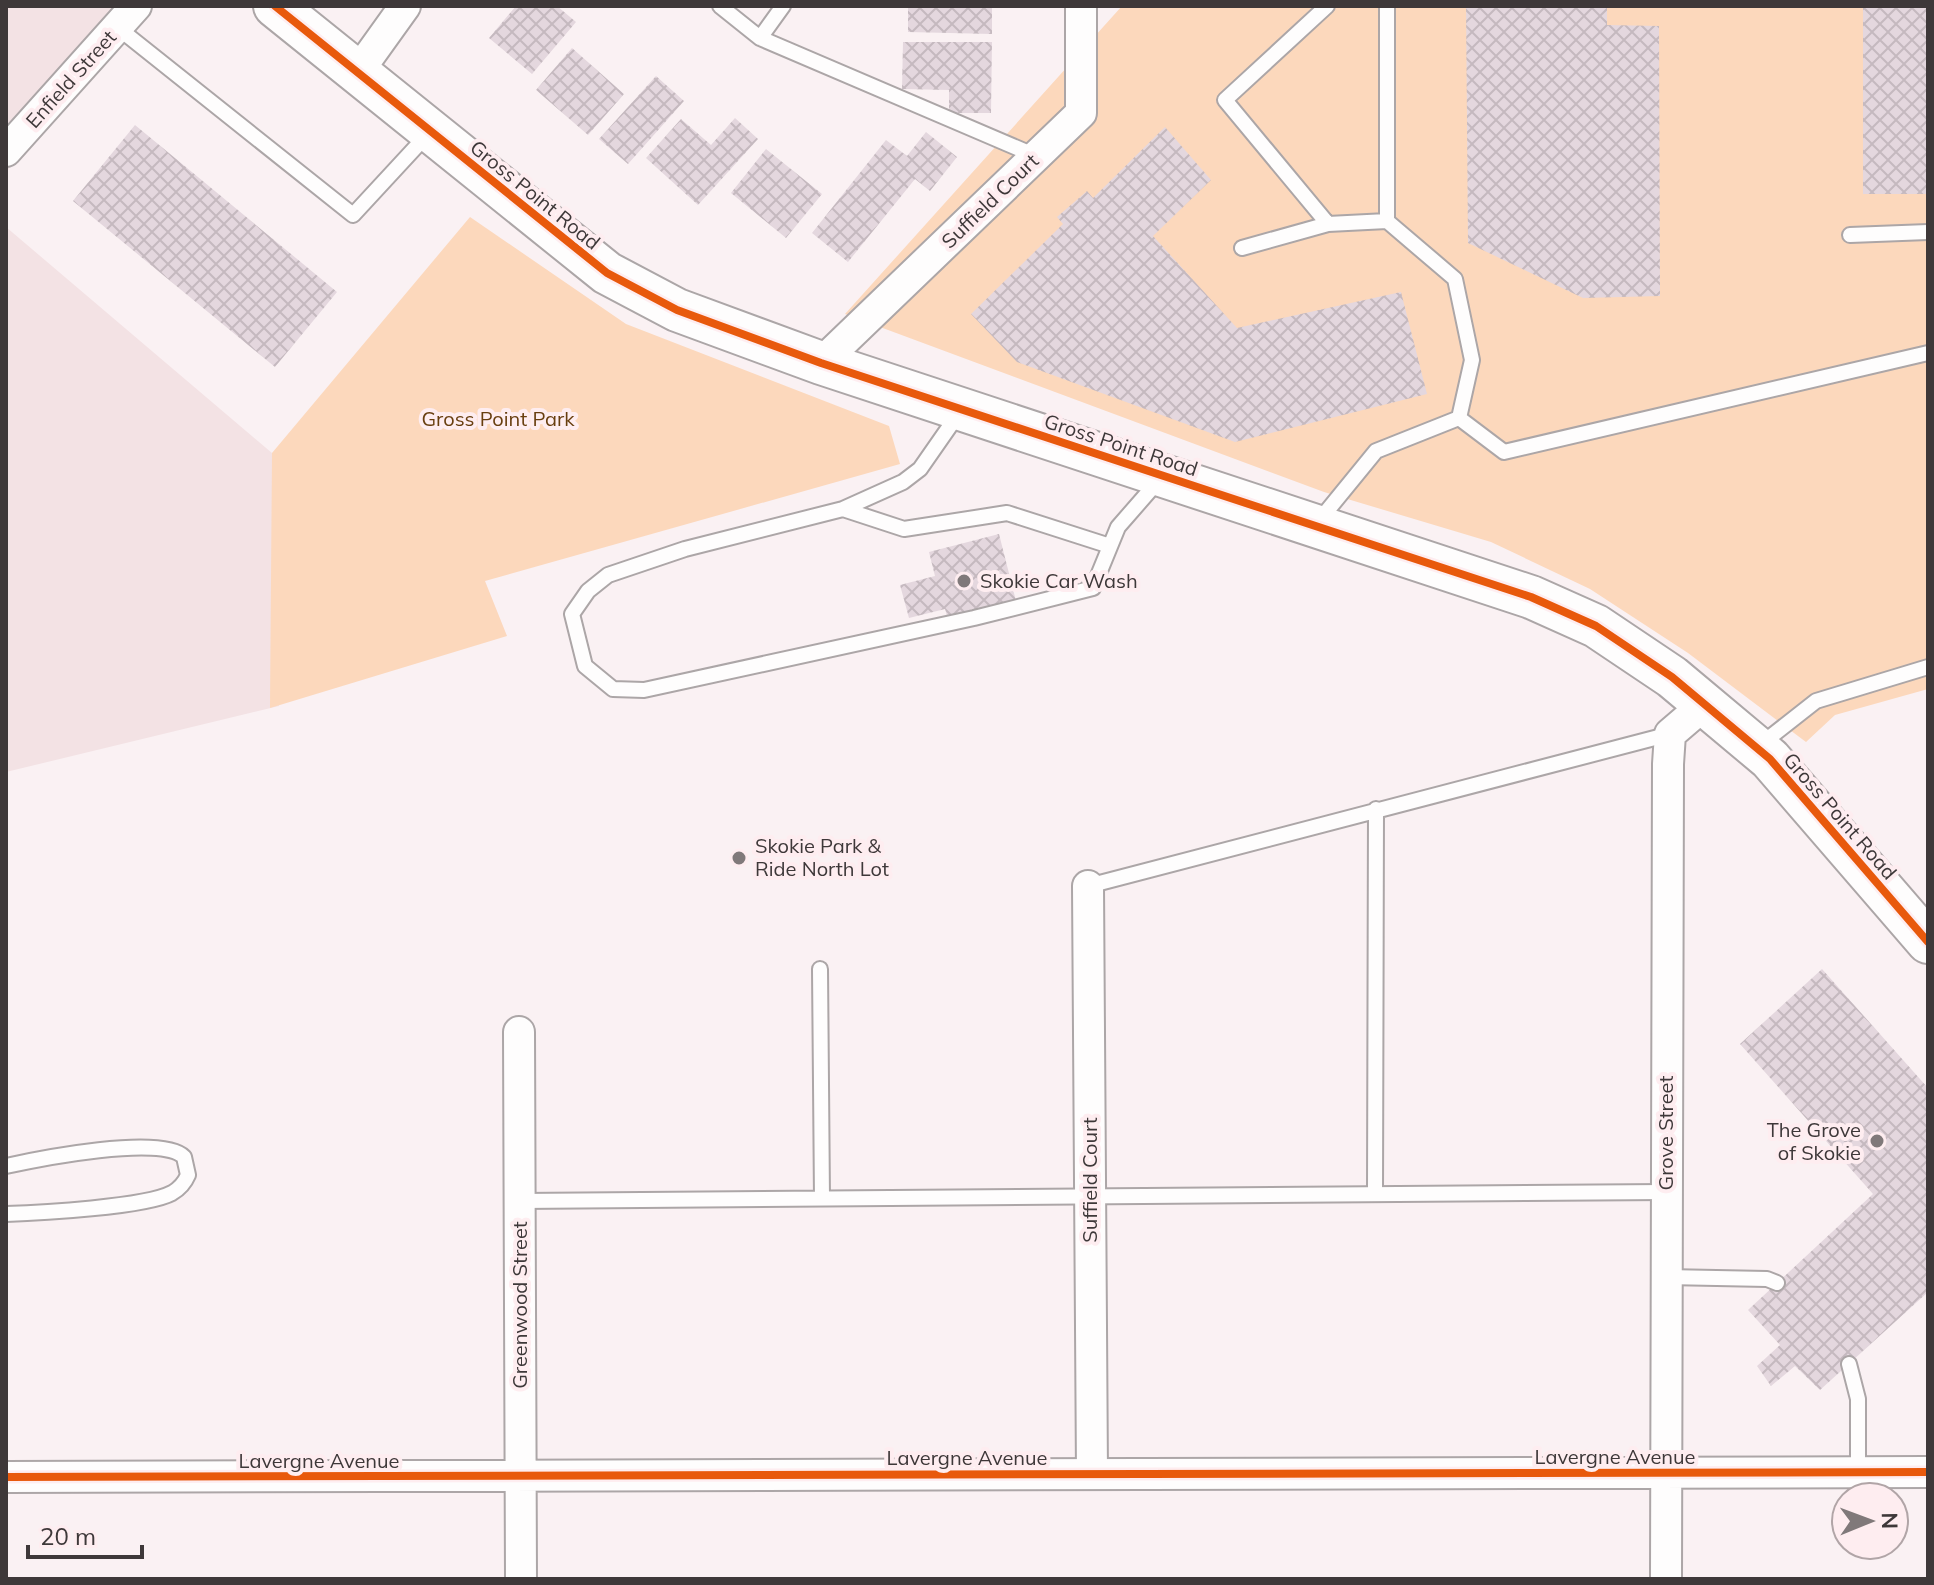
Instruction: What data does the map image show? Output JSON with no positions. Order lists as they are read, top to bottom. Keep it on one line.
{"streets":{"main road":["Gross Point Road"],"street":["Enfield Street","Suffield Court","Grove Street","Greenwood Street","Lavergne Avenue"]},"crossings":[["Gross Point Road","Suffield Court"],["Suffield Court","Lavergne Avenue"],["Grove Street","Lavergne Avenue"],["Greenwood Street","Lavergne Avenue"]],"parks":["Gross Point Park"],"places":["Skokie Car Wash","Skokie Park & Ride North Lot","The Grove of Skokie"],"scale_bar":"20 m","north":"right"}
